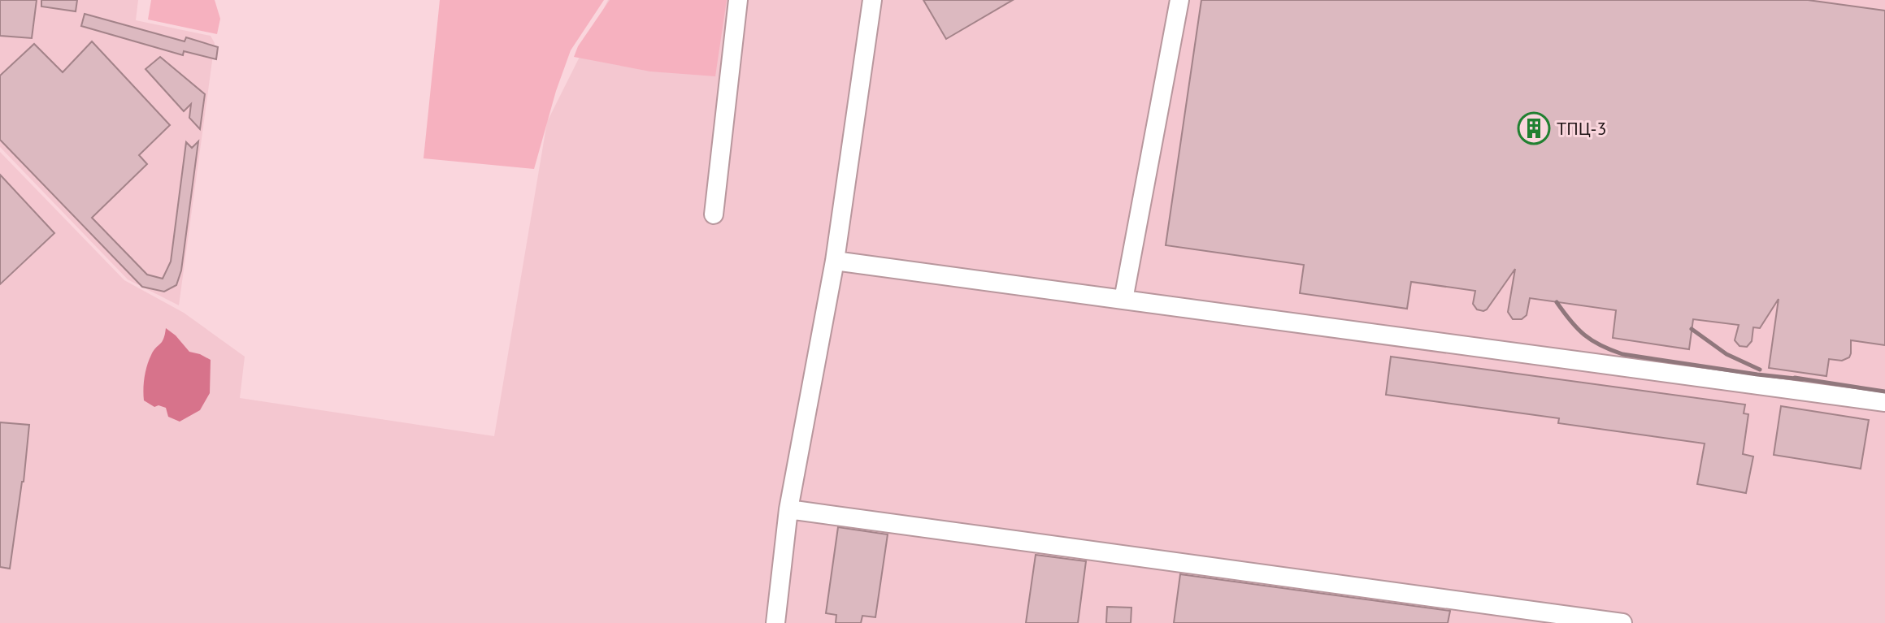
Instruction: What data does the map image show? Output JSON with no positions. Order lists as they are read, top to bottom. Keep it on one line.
{"places":{"building":["ТПЦ-3"]}}
